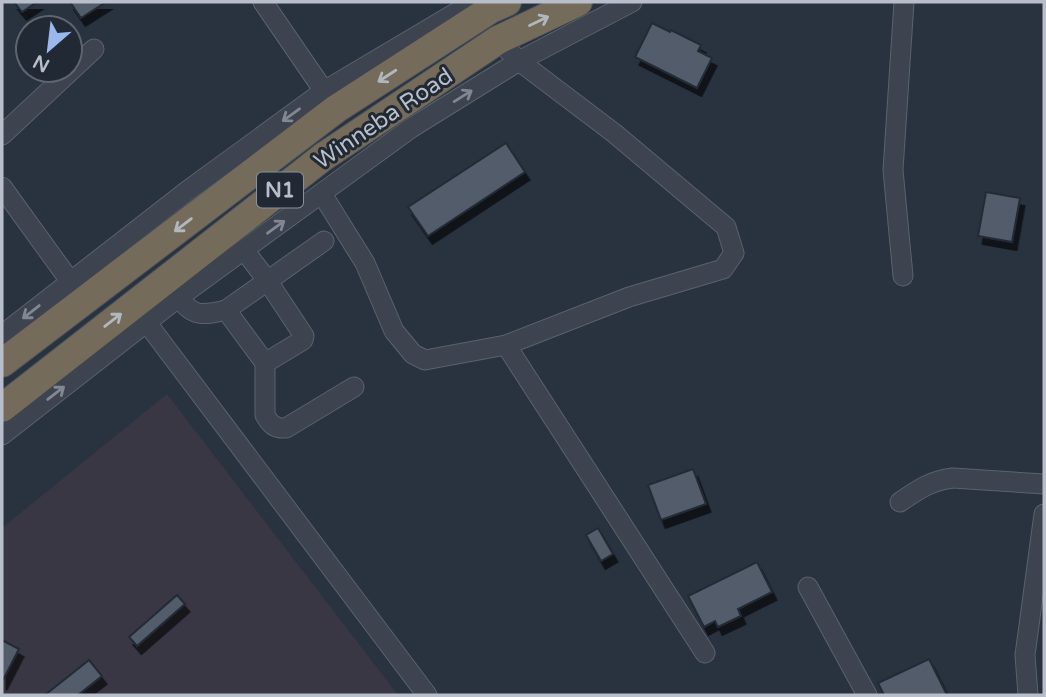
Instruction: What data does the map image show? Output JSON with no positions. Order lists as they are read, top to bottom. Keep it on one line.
{"streets":{"highway":["Winneba Road","N1"]},"north":"bottom left"}
